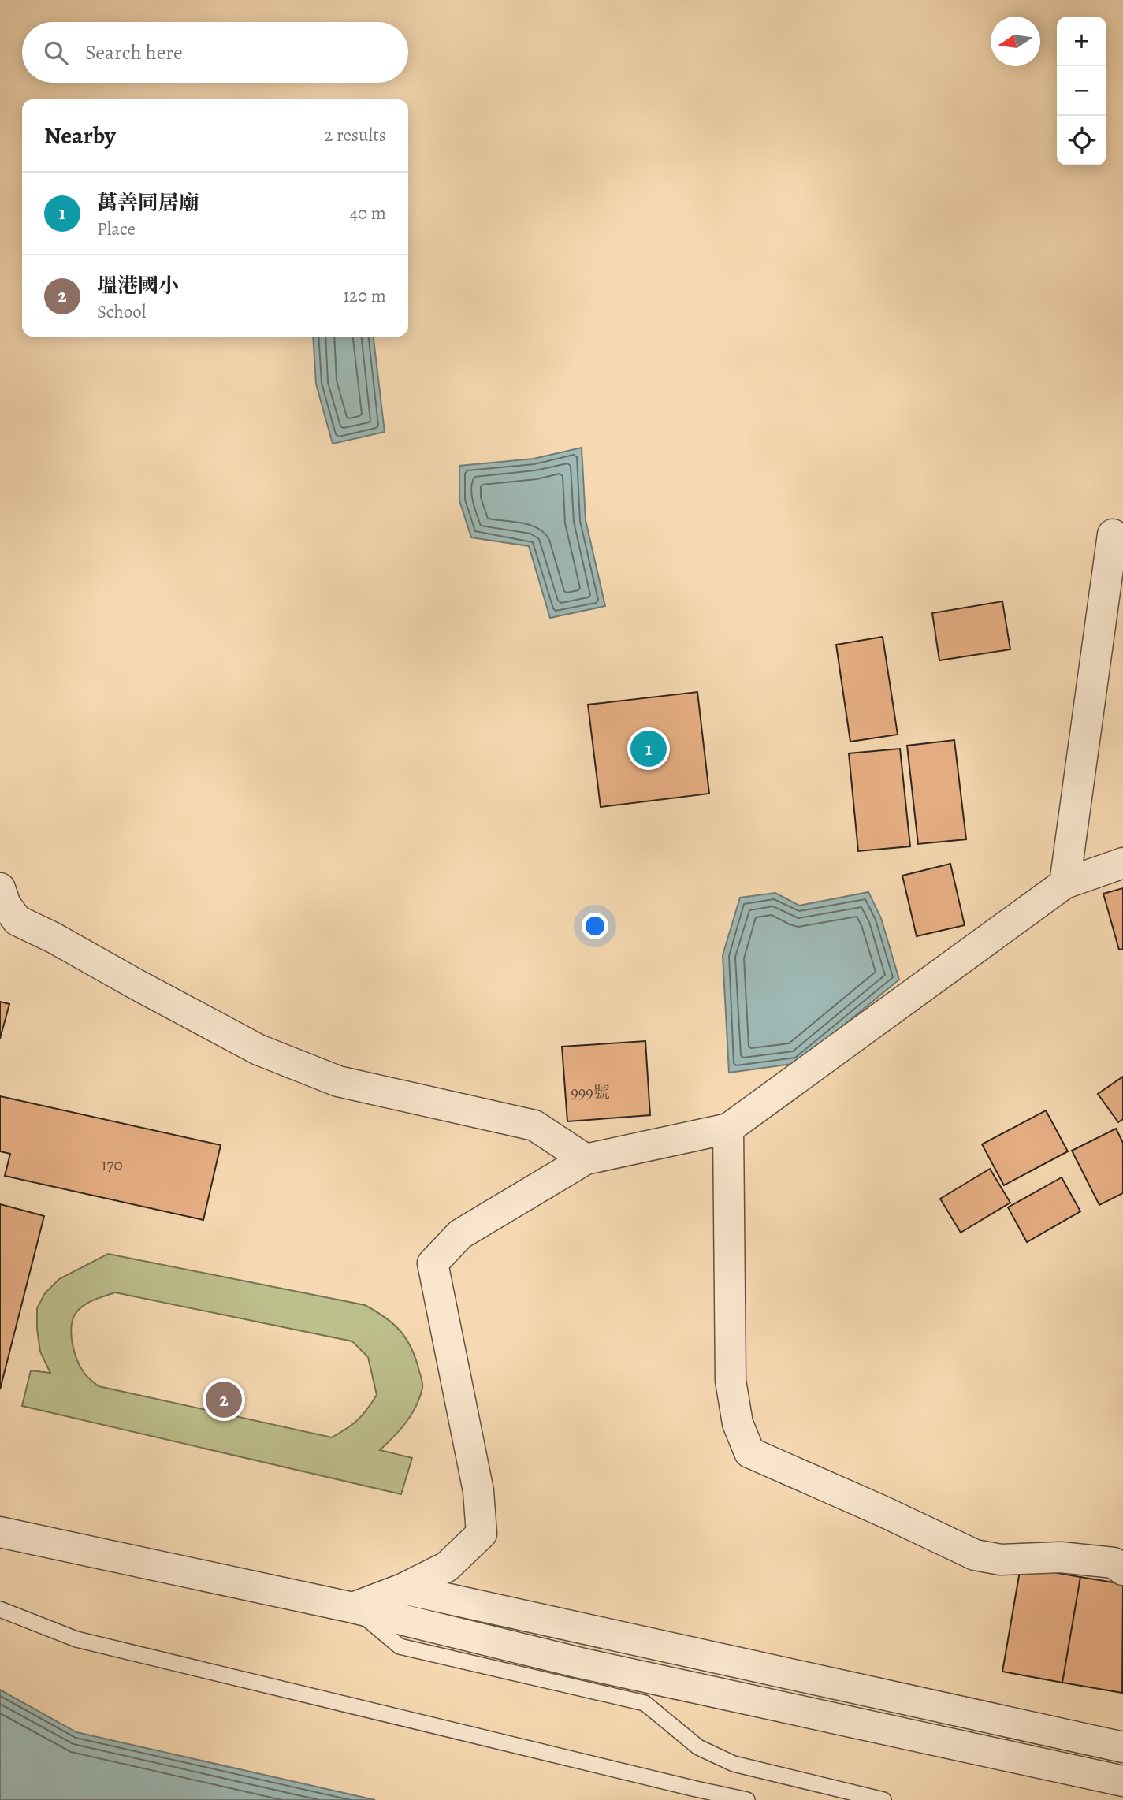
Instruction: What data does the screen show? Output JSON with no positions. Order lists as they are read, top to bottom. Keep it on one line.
{"house_numbers":["999號","170"],"north":"left","page":{"map_buttons":["+","−"],"search":"Search here","heading":["Nearby","2 results"],"list":[{"mark":"1","name":"萬善同居廟","note":"Place","value":"40 m"},{"mark":"2","name":"塭港國小","note":"School","value":"120 m"}],"pins":["1","2"]}}
